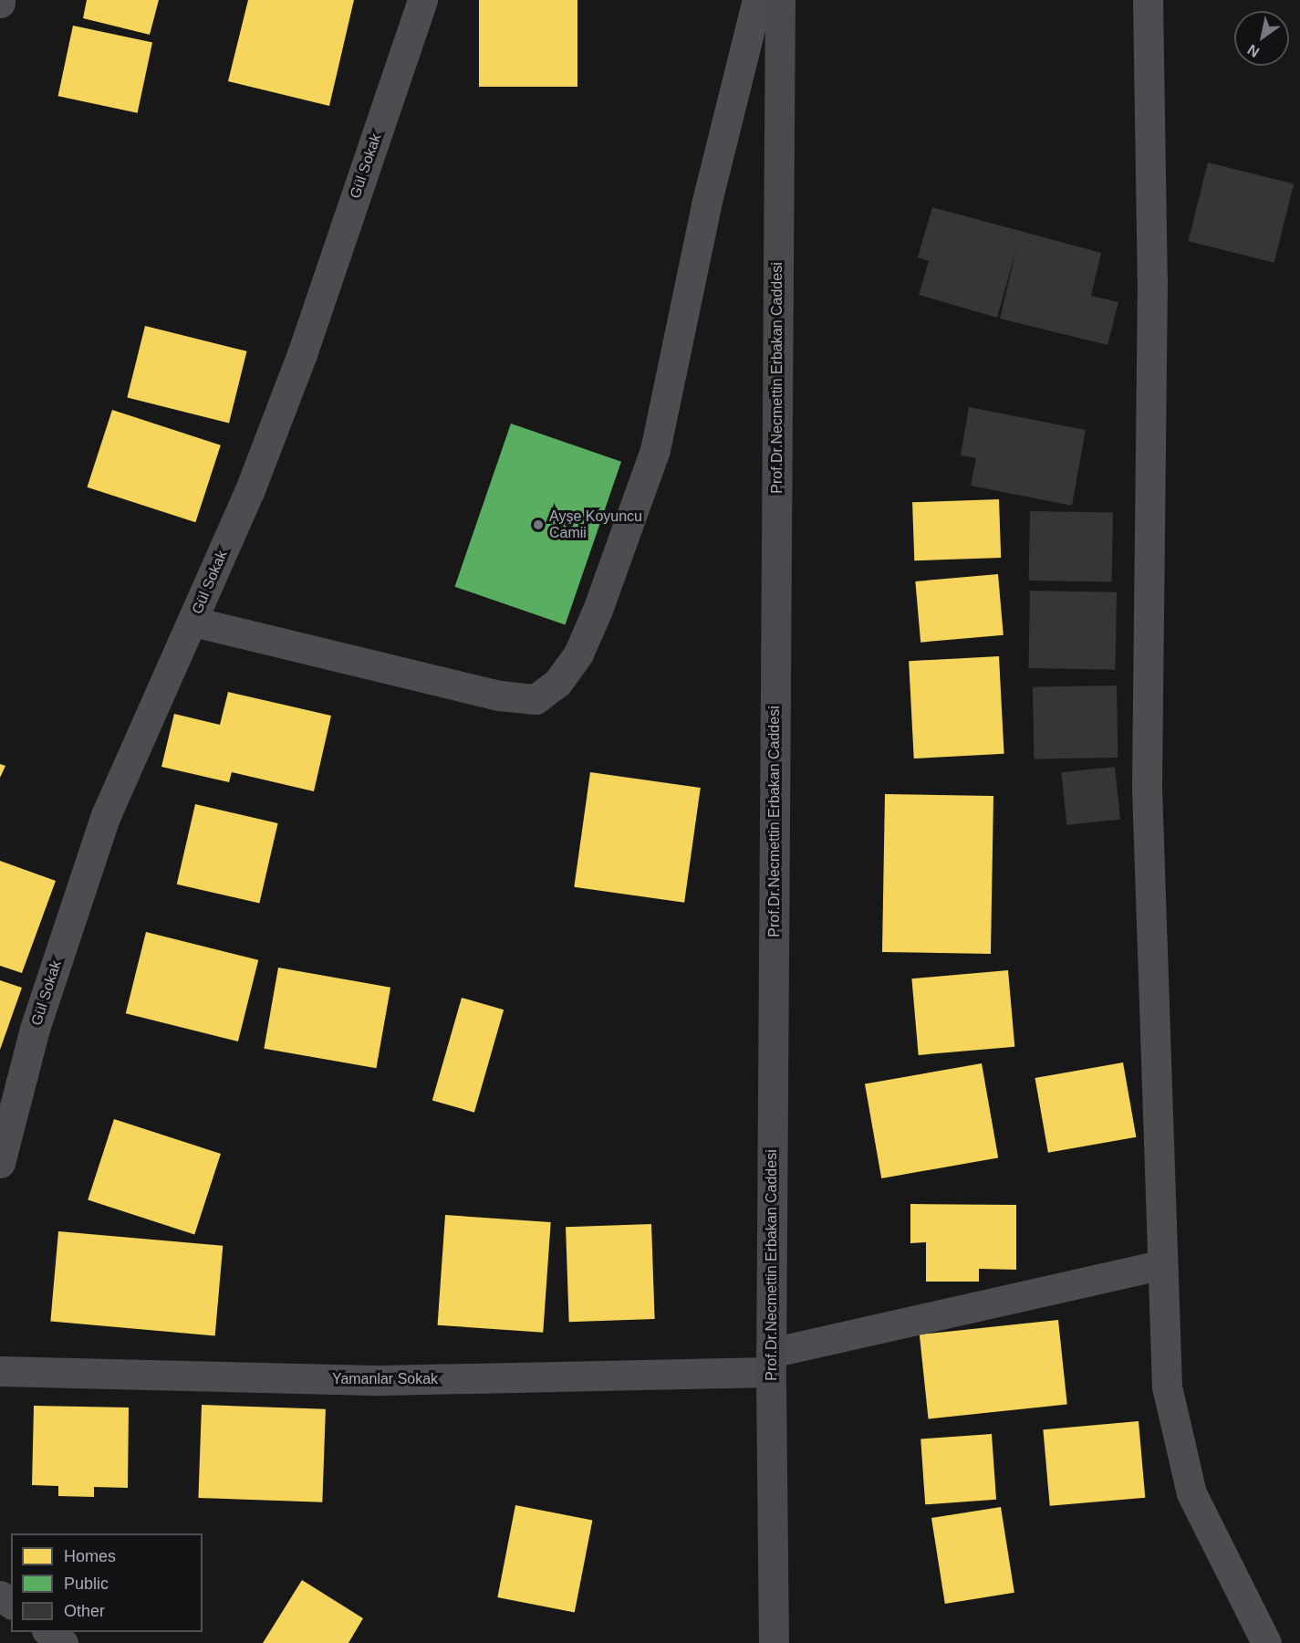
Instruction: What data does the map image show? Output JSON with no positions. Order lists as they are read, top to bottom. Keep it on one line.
{"streets":{"main road":["Prof.Dr.Necmettin Erbakan Caddesi"],"street":["Gül Sokak","Yamanlar Sokak"]},"crossings":[["Prof.Dr.Necmettin Erbakan Caddesi","Yamanlar Sokak"]],"places":["Ayşe Koyuncu Camii"],"legend":["Homes","Public","Other"],"north":"bottom left"}
